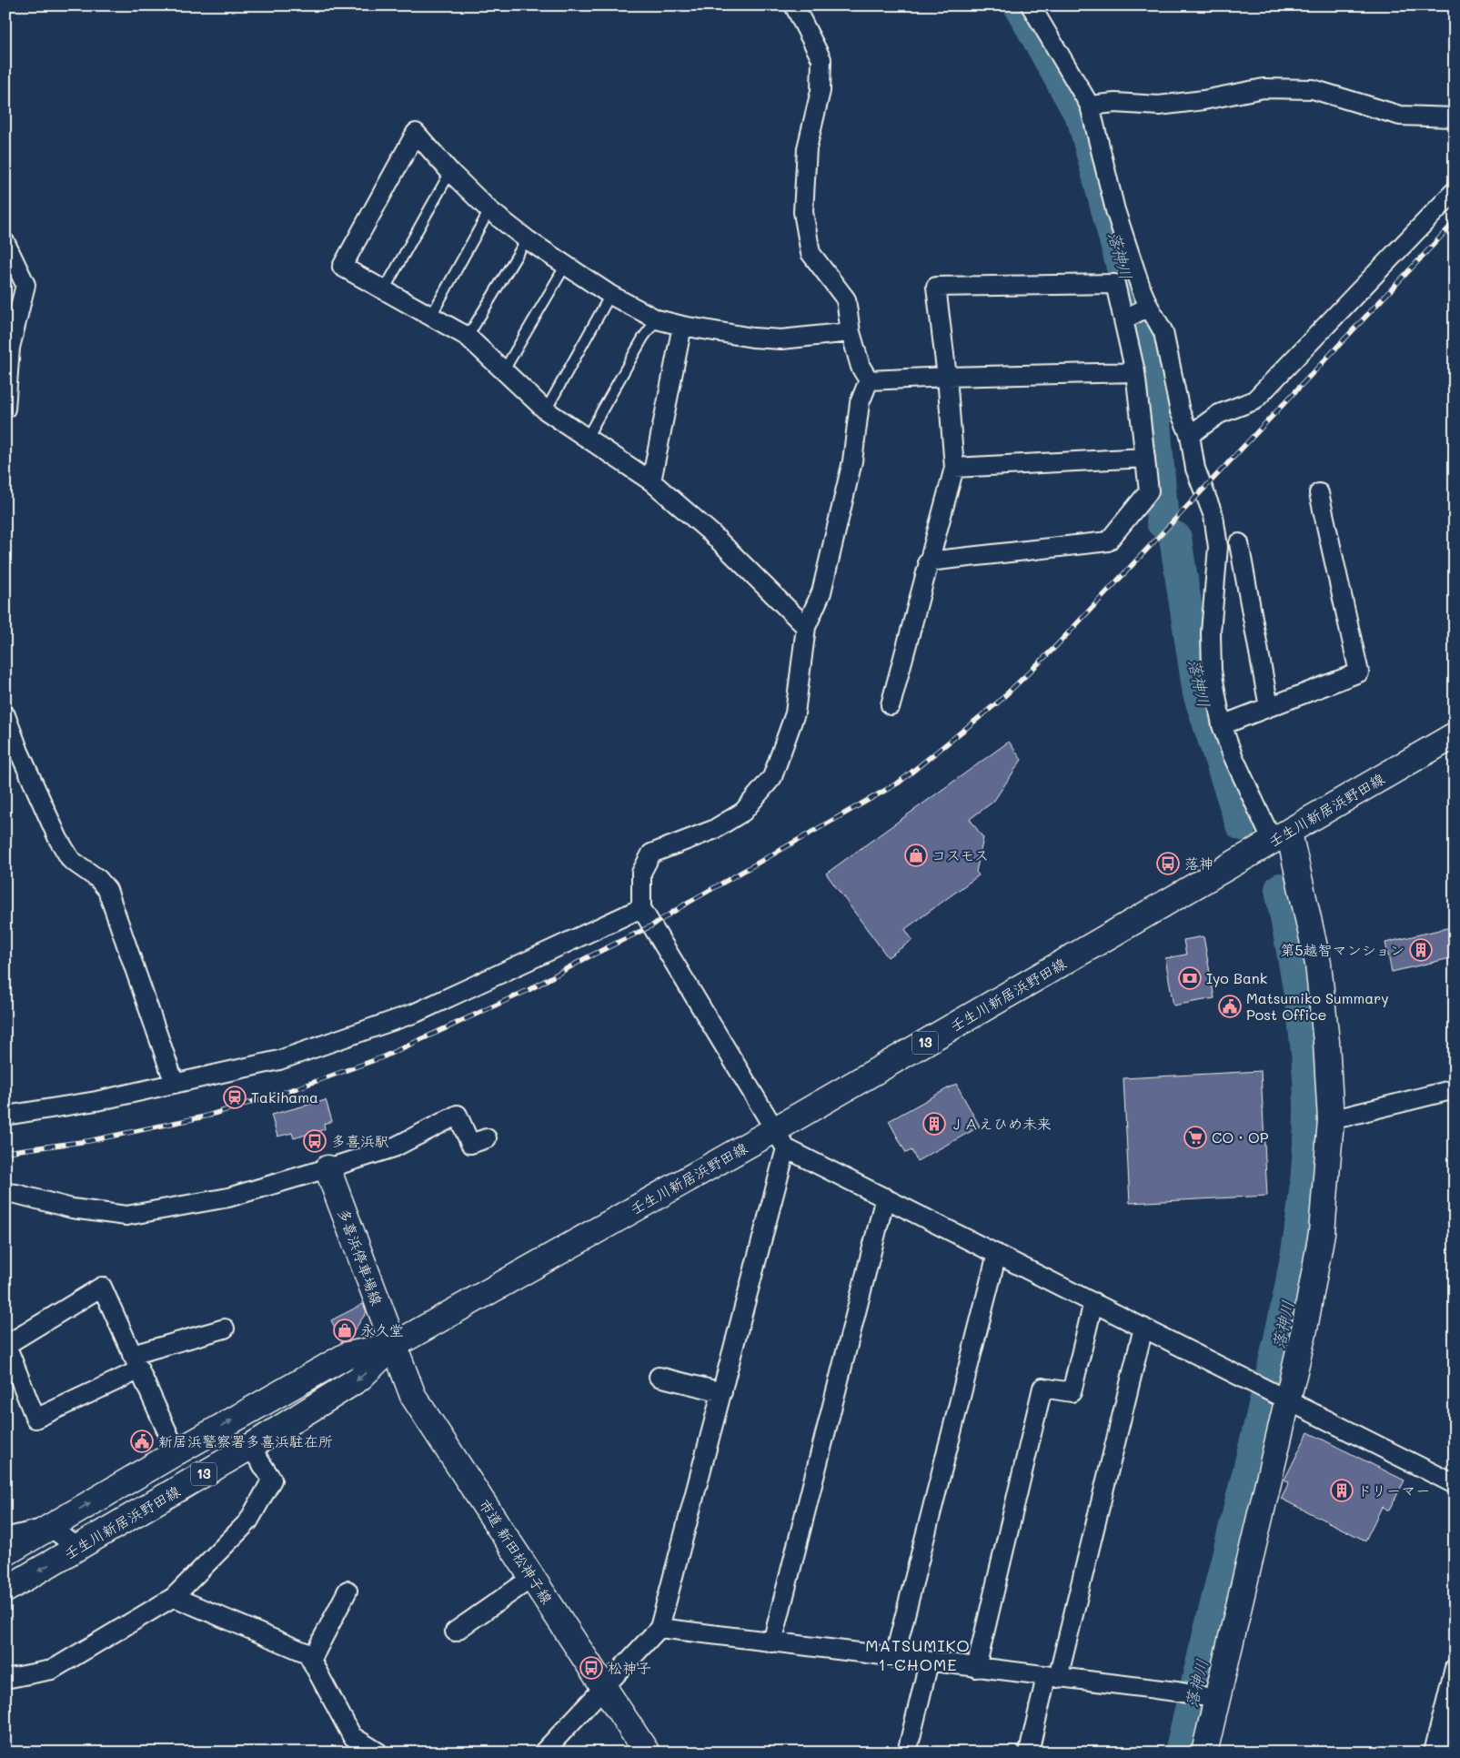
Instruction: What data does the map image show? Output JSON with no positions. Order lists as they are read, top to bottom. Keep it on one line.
{"streets":{"main road":["壬生川新居浜野田線","13","多喜浜停車場線","市道 新田松神子線"]},"crossings":[["壬生川新居浜野田線","多喜浜停車場線"],["壬生川新居浜野田線","市道 新田松神子線"],["多喜浜停車場線","市道 新田松神子線"]],"districts":["MATSUMIKO 1-CHOME"],"water":["落神川"],"places":{"shop":["コスモス","永久堂"],"bus stop":["落神","多喜浜駅","松神子"],"building":["第5越智マンション","ＪＡえひめ未来","ドリーマー"],"bank":["Iyo Bank"],"public building":["Matsumiko Summary Post Office","新居浜警察署多喜浜駐在所"],"station":["Takihama"],"supermarket":["CO・OP"]}}
